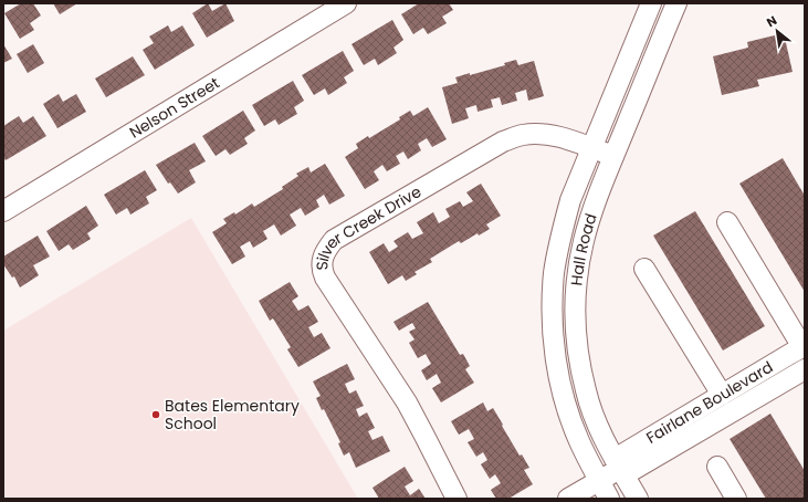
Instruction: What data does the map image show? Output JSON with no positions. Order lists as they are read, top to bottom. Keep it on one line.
{"streets":{"street":["Nelson Street","Silver Creek Drive","Hall Road","Fairlane Boulevard"]},"crossings":[["Silver Creek Drive","Hall Road"],["Hall Road","Fairlane Boulevard"]],"places":["Bates Elementary School"],"north":"top left"}
